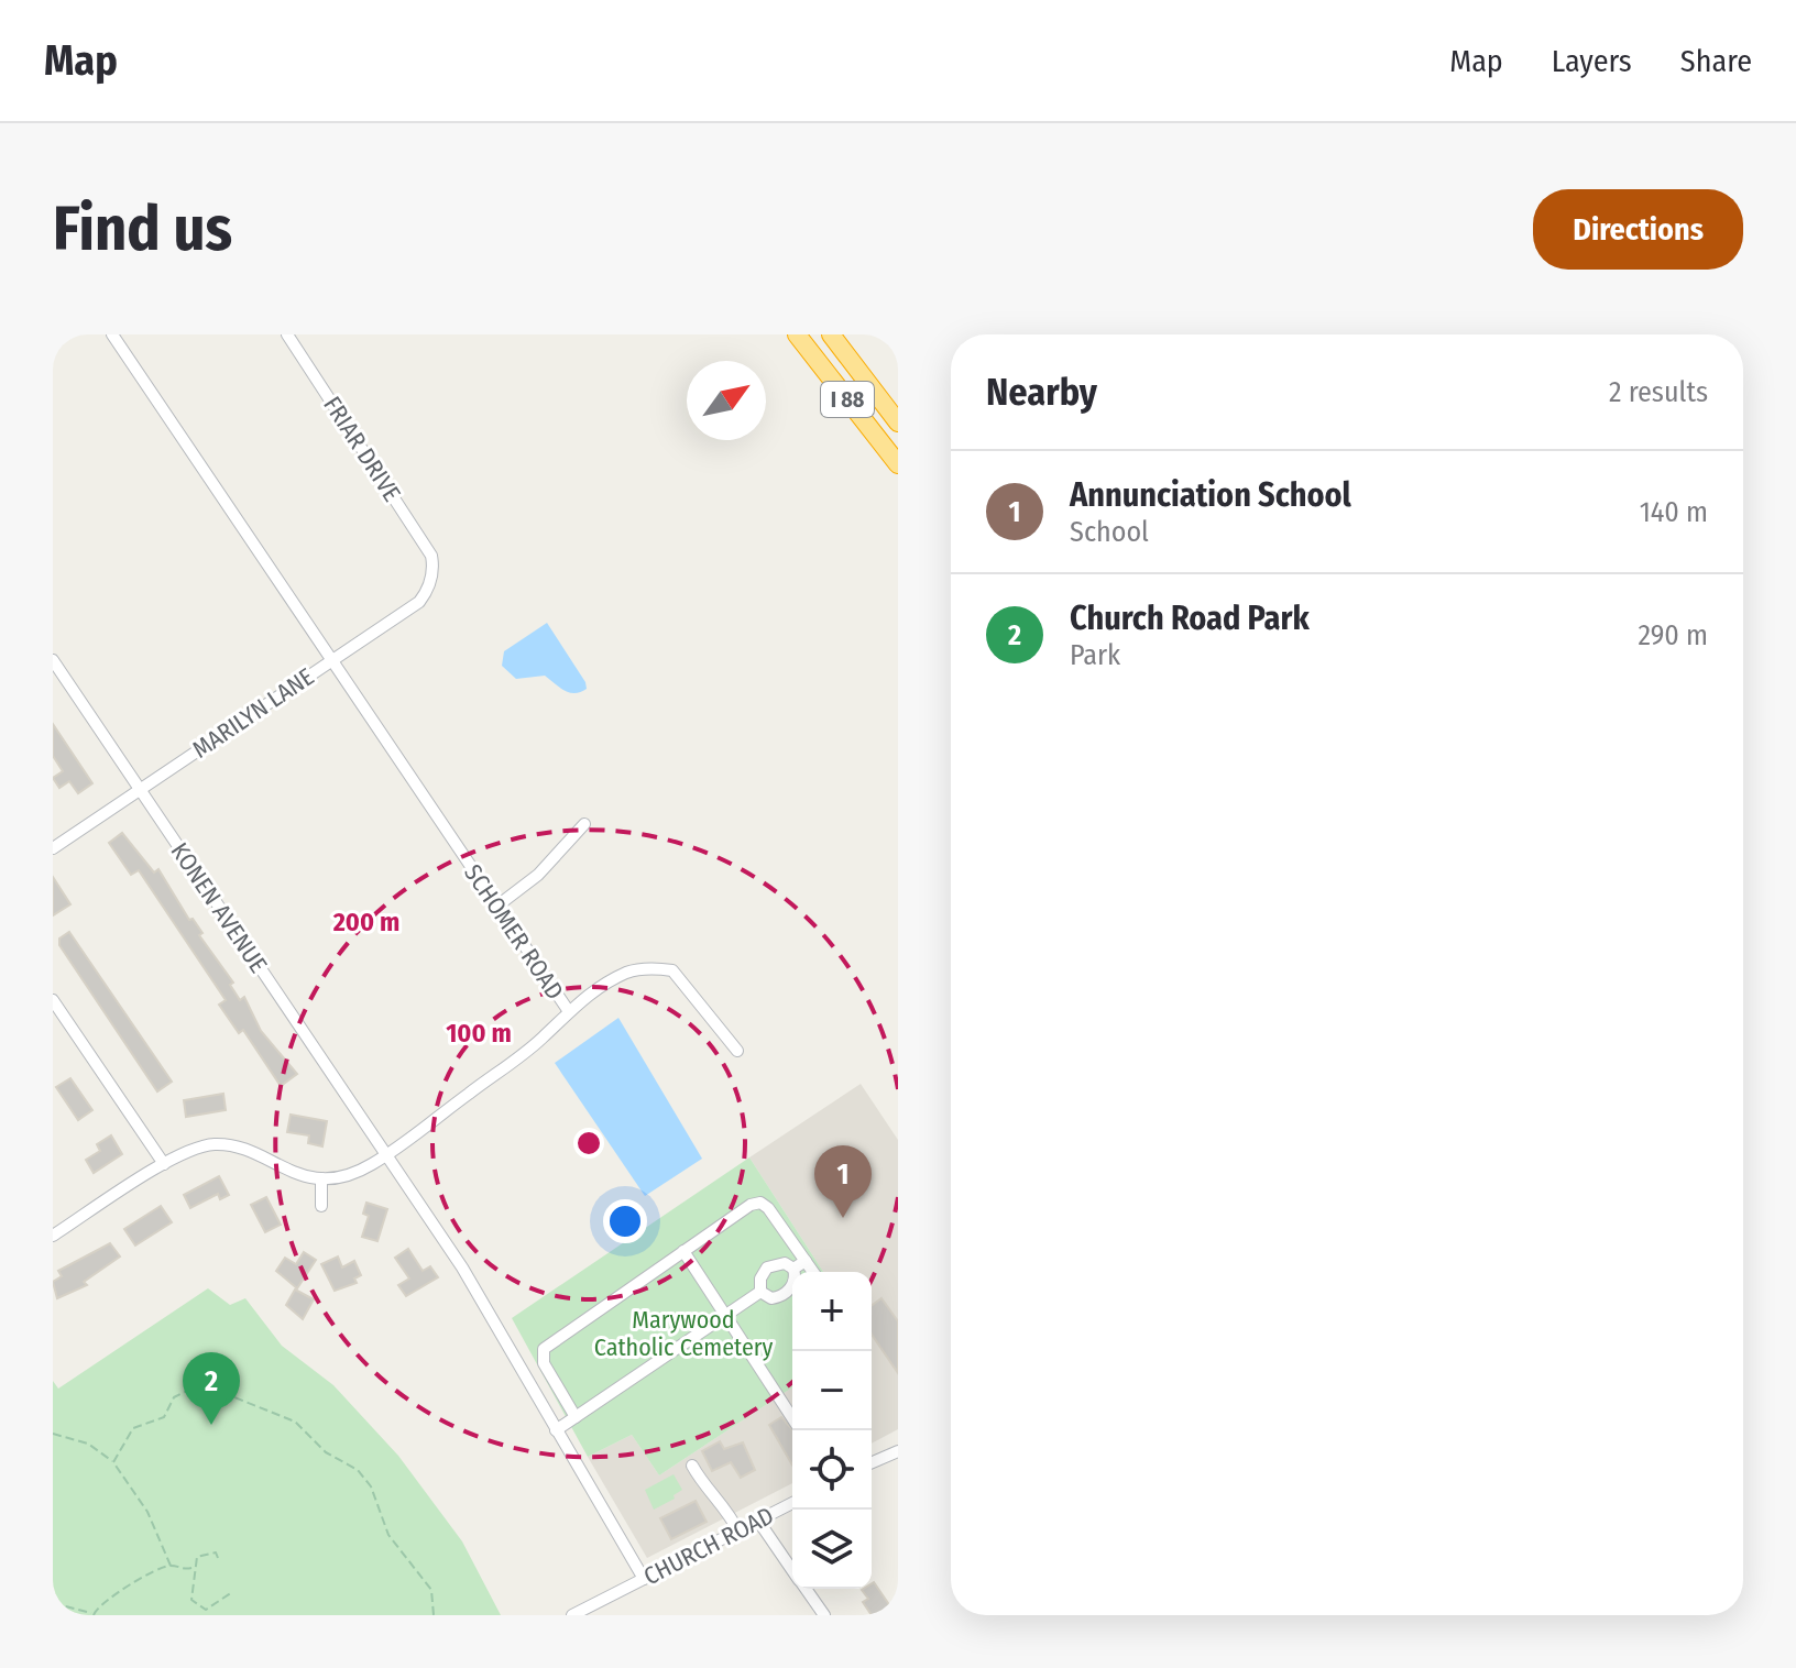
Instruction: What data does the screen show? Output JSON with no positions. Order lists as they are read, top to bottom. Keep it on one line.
{"streets":{"highway":["I 88"],"street":["FRIAR DRIVE","MARILYN LANE","KONEN AVENUE","SCHOMER ROAD","CHURCH ROAD"]},"crossings":[["FRIAR DRIVE","MARILYN LANE"],["MARILYN LANE","KONEN AVENUE"],["MARILYN LANE","SCHOMER ROAD"],["KONEN AVENUE","SCHOMER ROAD"]],"parks":["Marywood Catholic Cemetery"],"north":"top right","page":{"header":"Map","nav":["Map","Layers","Share"],"buttons":"Directions","title":"Find us","heading":["Nearby","2 results"],"list":[{"mark":"1","name":"Annunciation School","note":"School","value":"140 m"},{"mark":"2","name":"Church Road Park","note":"Park","value":"290 m"}],"pins":["1","2"],"map_buttons":["+","−"]},"rings":["200 m","100 m"]}
